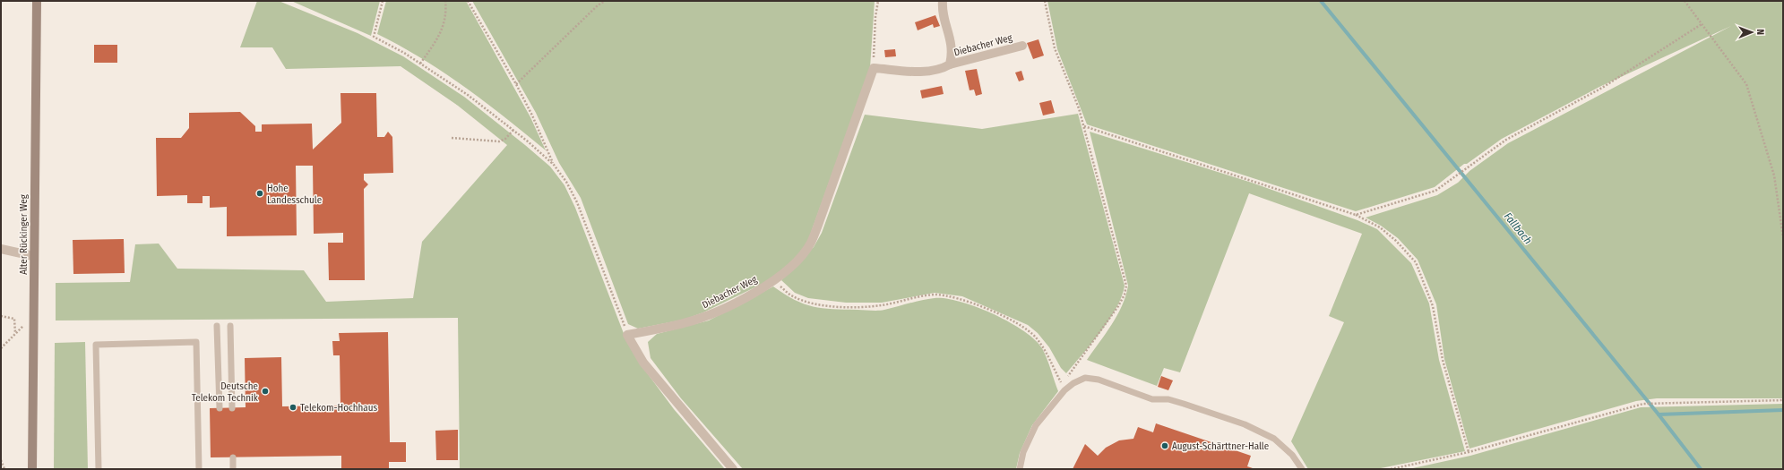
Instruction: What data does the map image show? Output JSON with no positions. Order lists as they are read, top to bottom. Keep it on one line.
{"streets":{"street":["Diebacher Weg","Alter Rückinger Weg"]},"water":["Fallbach"],"places":["Hohe Landesschule","Deutsche Telekom Technik","Telekom-Hochhaus","August-Schärttner-Halle"],"north":"right"}
